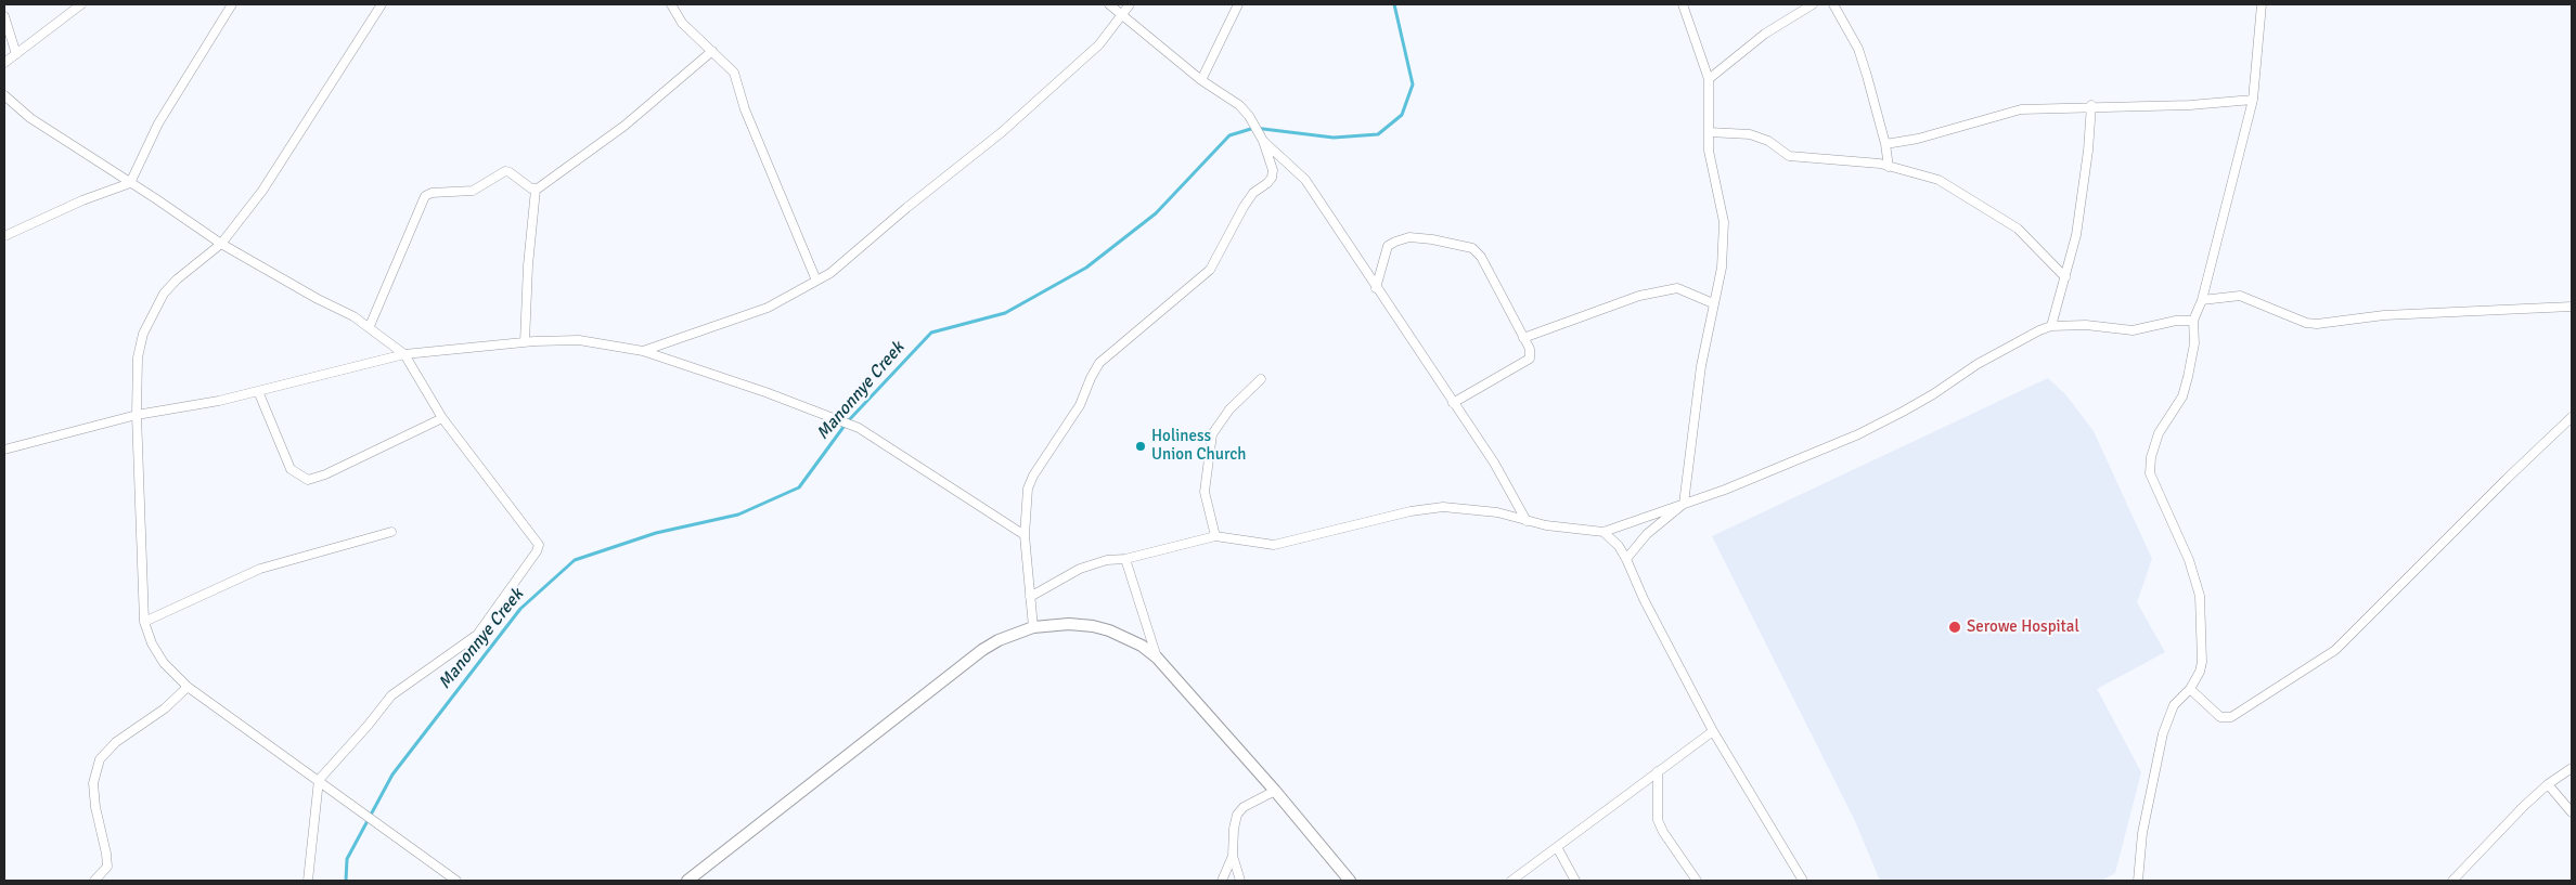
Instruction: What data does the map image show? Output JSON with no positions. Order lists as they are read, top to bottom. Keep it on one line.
{"water":["Manonnye Creek"],"places":["Holiness Union Church","Serowe Hospital"]}
